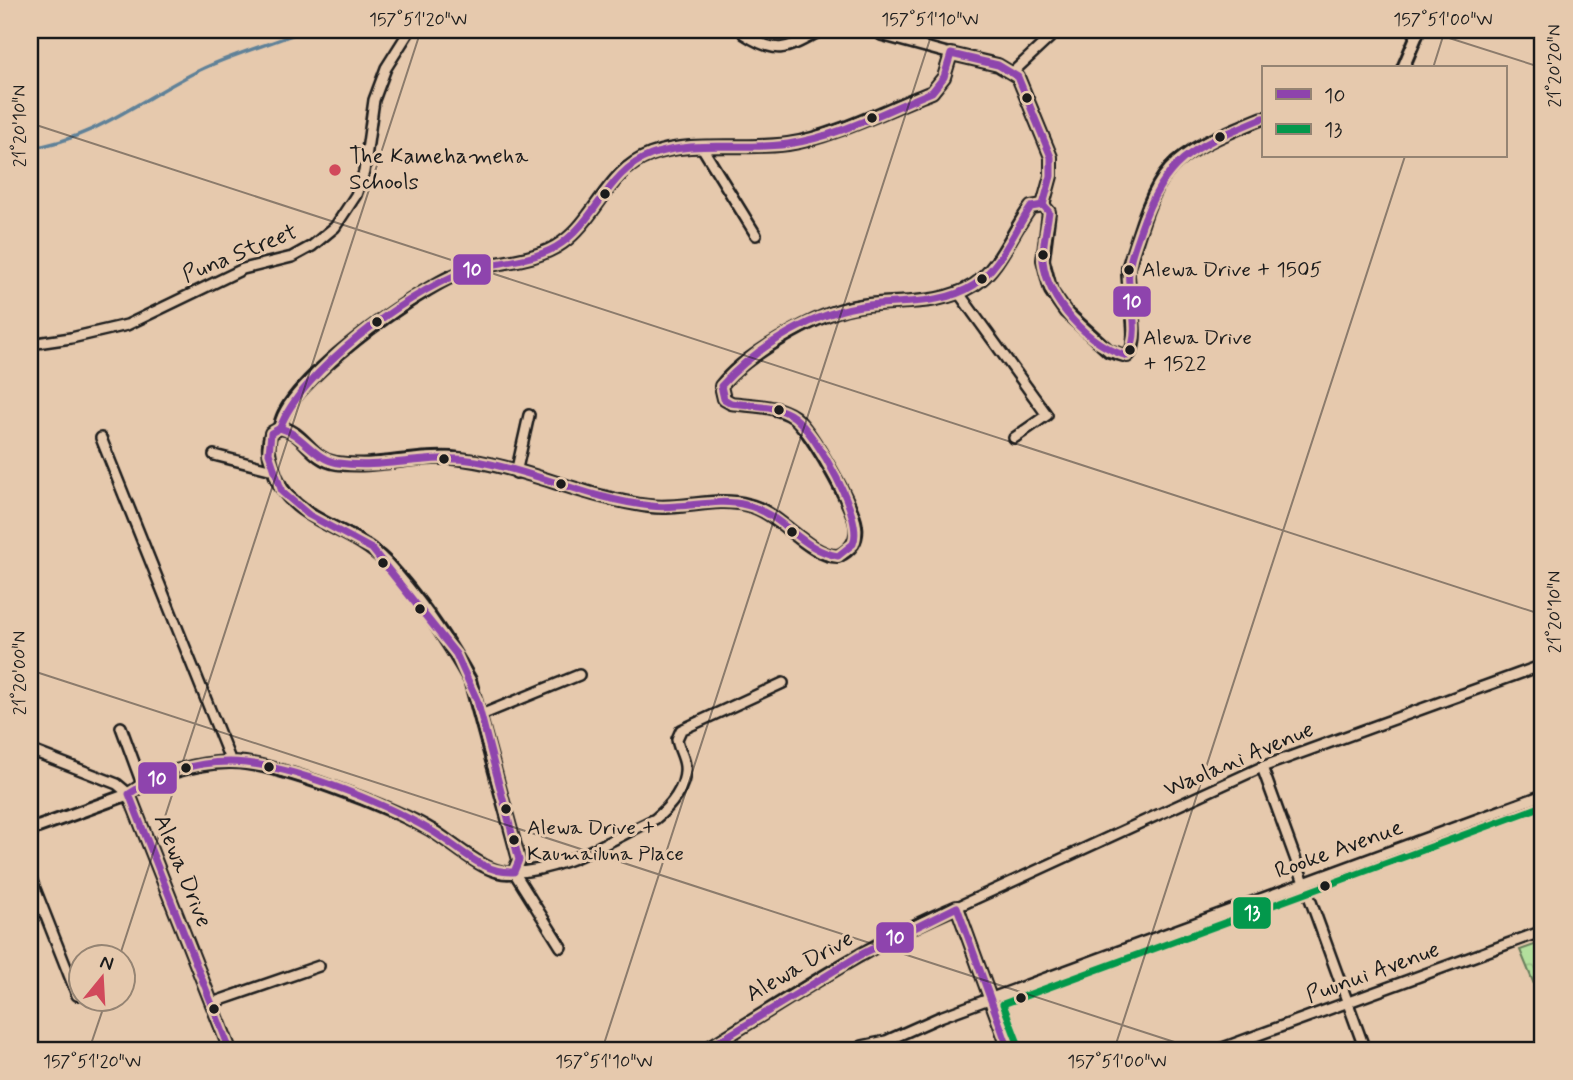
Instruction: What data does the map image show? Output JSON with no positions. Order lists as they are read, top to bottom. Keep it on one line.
{"streets":{"street":["Puna Street","Waolani Avenue","Rooke Avenue","Alewa Drive","Puunui Avenue"]},"crossings":[["Waolani Avenue","Alewa Drive"]],"places":["The Kamehameha Schools","Alewa Drive + 1505","Alewa Drive + 1522","Alewa Drive + Kaumailuna Place"],"lines":["transit line 10","transit line 13"],"legend":["10","13"],"north":"top","coordinates":["157°51'20\"W","157°51'10\"W","157°51'00\"W","21°20'20\"N","21°20'10\"N","21°20'00\"N"]}
